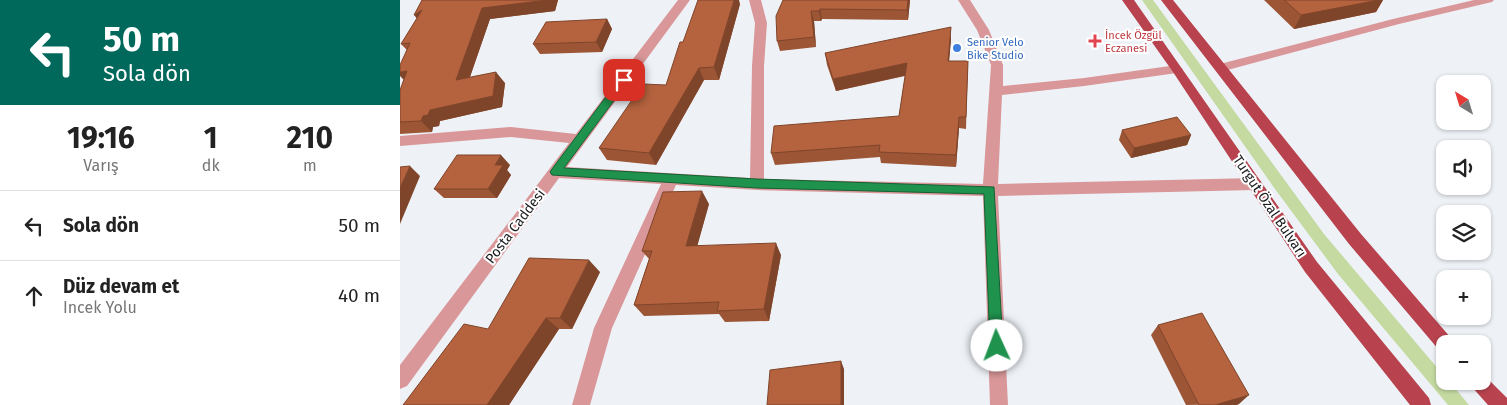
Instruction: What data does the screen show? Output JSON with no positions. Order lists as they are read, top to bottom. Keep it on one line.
{"streets":{"main road":["Turgut Özal Bulvarı"],"street":["Posta Caddesi"]},"places":{"health":["İncek Özgül Eczanesi"],"other":["Senior Velo Bike Studio"]},"north":"top left","page":{"turn":["50 m","Sola dön"],"map_buttons":["+","−"],"eta":["19:16","Varış","1","dk","210","m"],"list":[{"name":"Sola dön","value":"50 m"},{"name":"Düz devam et","note":"Incek Yolu","value":"40 m"}]}}
